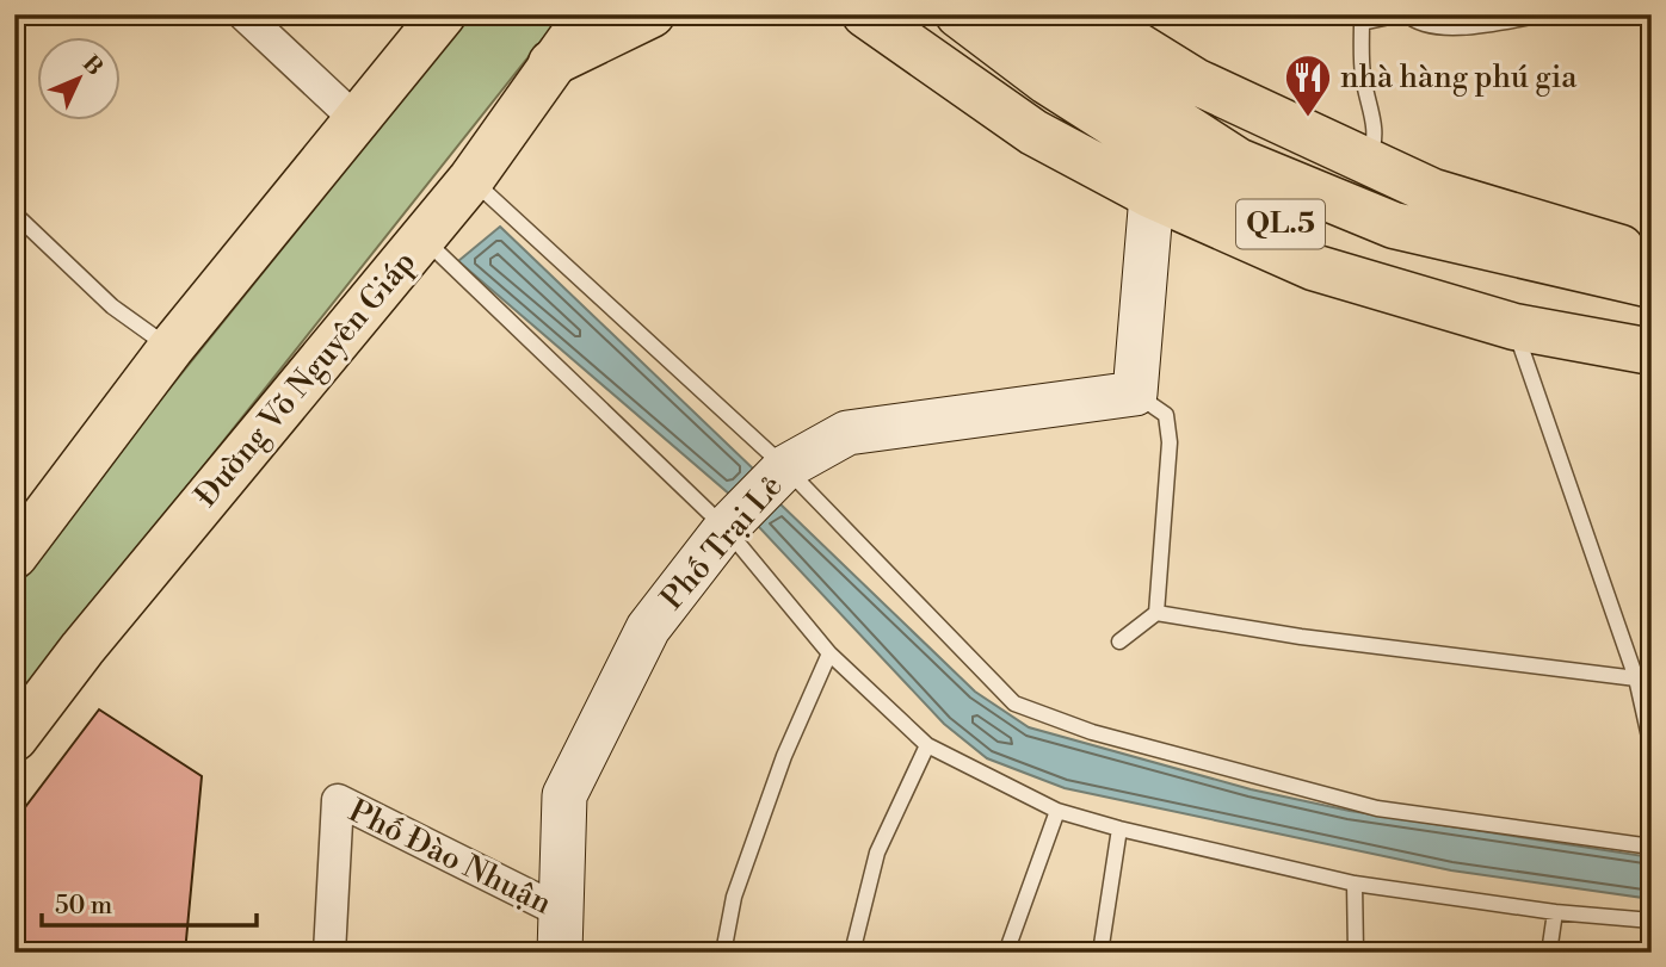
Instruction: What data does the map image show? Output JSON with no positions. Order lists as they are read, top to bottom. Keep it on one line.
{"streets":{"main road":["QL.5","Đường Võ Nguyên Giáp"],"street":["Phố Trại Lẻ","Phố Đào Nhuận"]},"crossings":[["Phố Trại Lẻ","Phố Đào Nhuận"]],"places":{"restaurant":["nhà hàng phú gia"]},"scale_bar":"50 m","north":"top right"}
